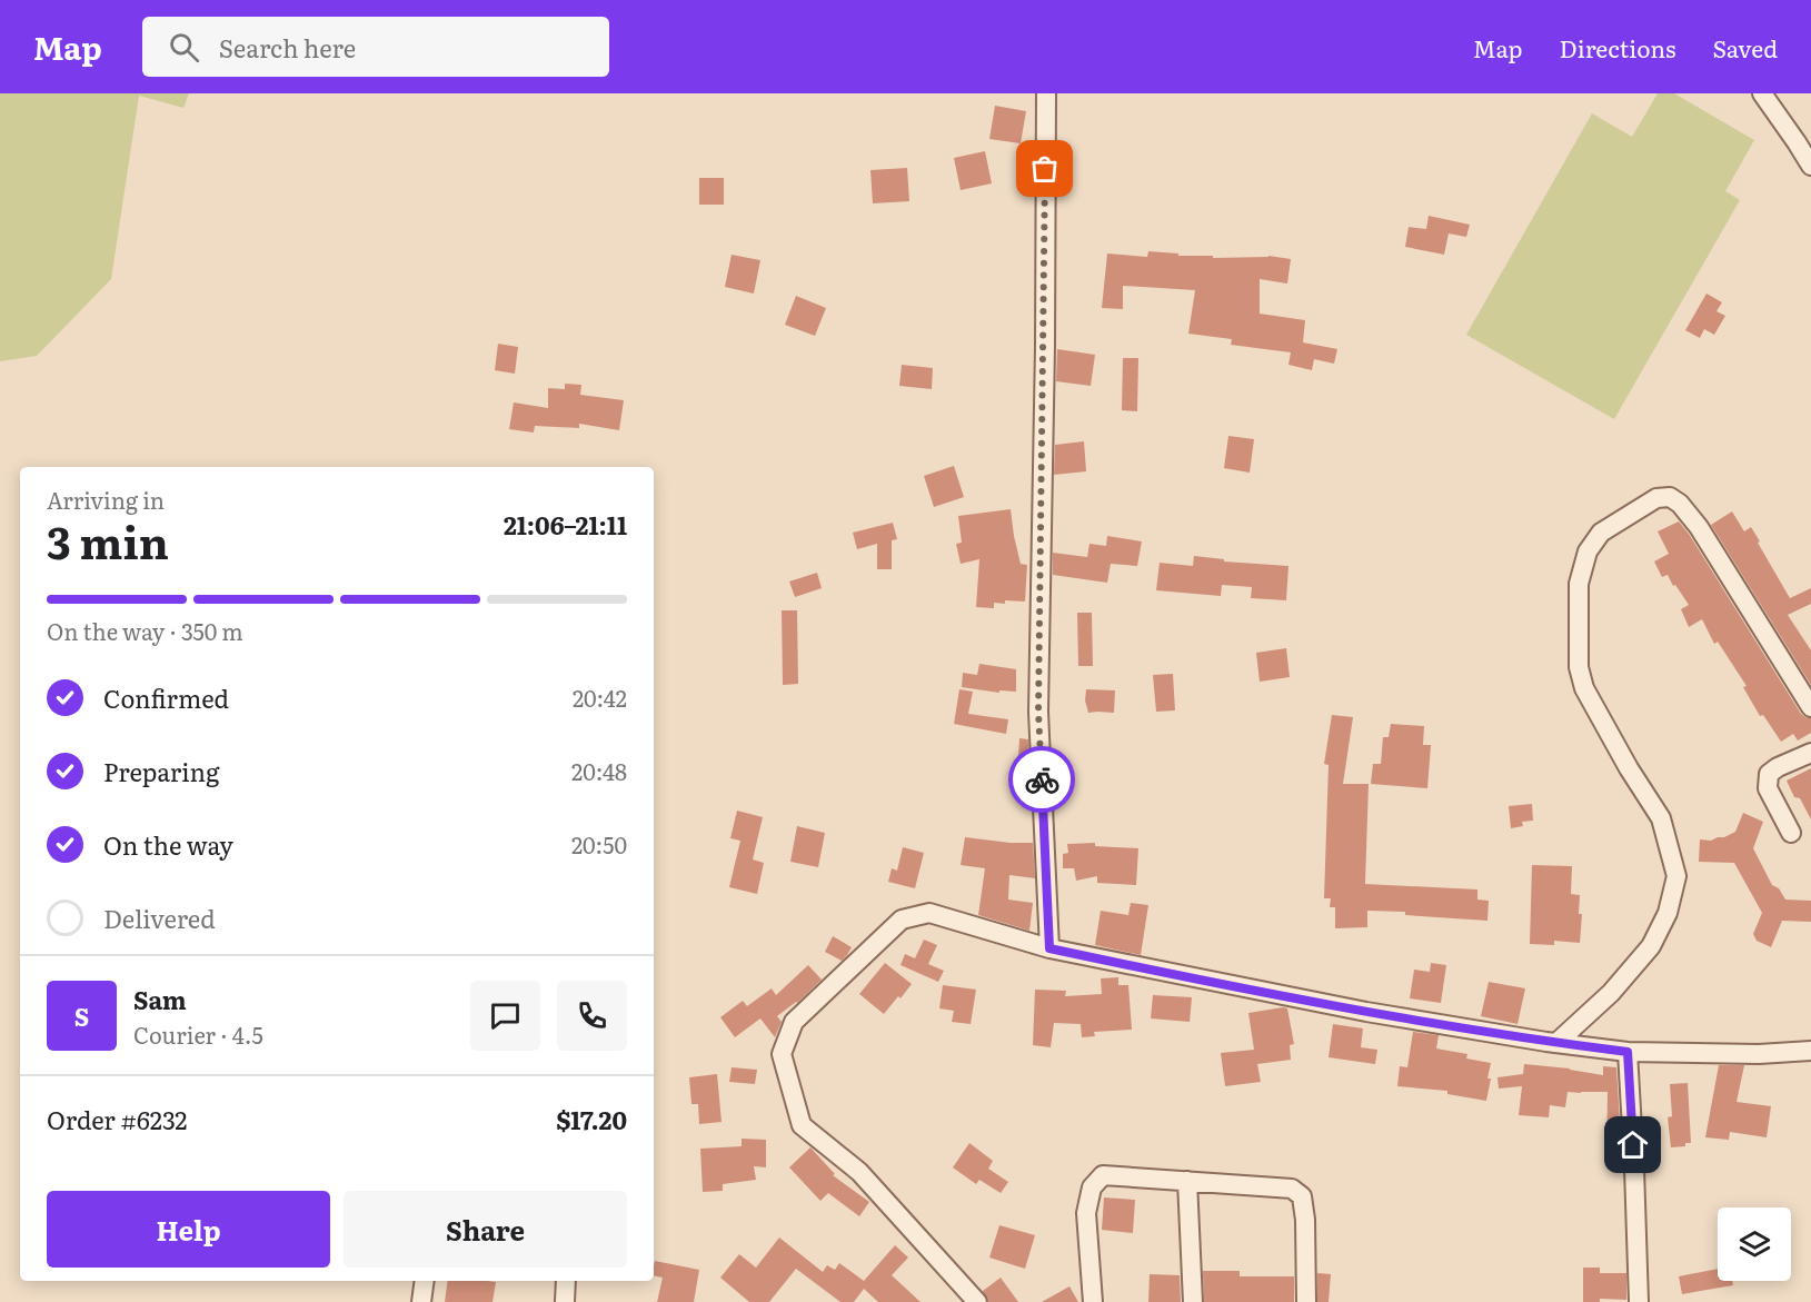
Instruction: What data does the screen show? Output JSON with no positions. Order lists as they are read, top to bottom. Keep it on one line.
{"page":{"header":"Map","search":"Search here","nav":["Map","Directions","Saved"],"heading":["3 min","Arriving in","21:06–21:11"],"panel":["Sam","Courier · 4.5","Order #6232","$17.20"],"bar":"On the way · 350 m","list":[["Confirmed","20:42"],["Preparing","20:48"],["On the way","20:50"],"Delivered"],"round":"S","buttons":["Help","Share"]}}
